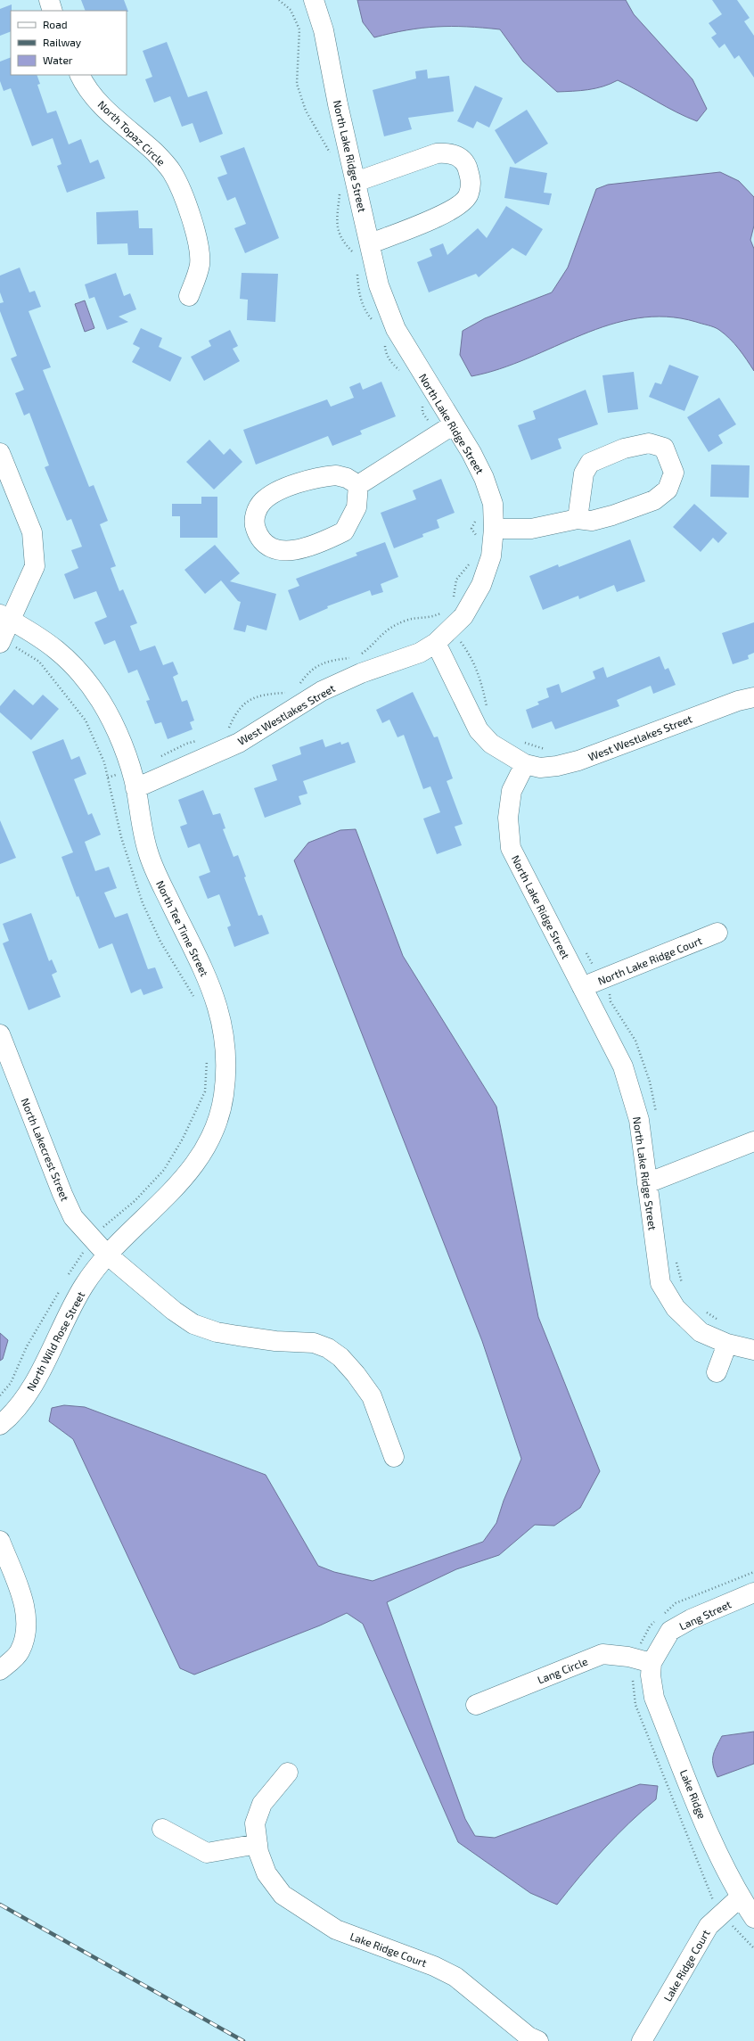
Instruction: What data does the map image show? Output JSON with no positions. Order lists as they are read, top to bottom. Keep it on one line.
{"streets":{"street":["North Topaz Circle","North Lake Ridge Street","West Westlakes Street","North Tee Time Street","North Lake Ridge Court","North Lakecrest Street","North Wild Rose Street","Lang Street","Lang Circle","Lake Ridge","Lake Ridge Court"]},"crossings":[["North Lake Ridge Street","West Westlakes Street"],["North Lake Ridge Street","North Lake Ridge Court"],["West Westlakes Street","North Tee Time Street"],["North Tee Time Street","North Lakecrest Street"],["North Tee Time Street","North Wild Rose Street"],["North Lakecrest Street","North Wild Rose Street"],["Lang Street","Lang Circle"],["Lang Street","Lake Ridge"],["Lang Circle","Lake Ridge"],["Lake Ridge","Lake Ridge Court"]],"legend":["Road","Railway","Water"]}
